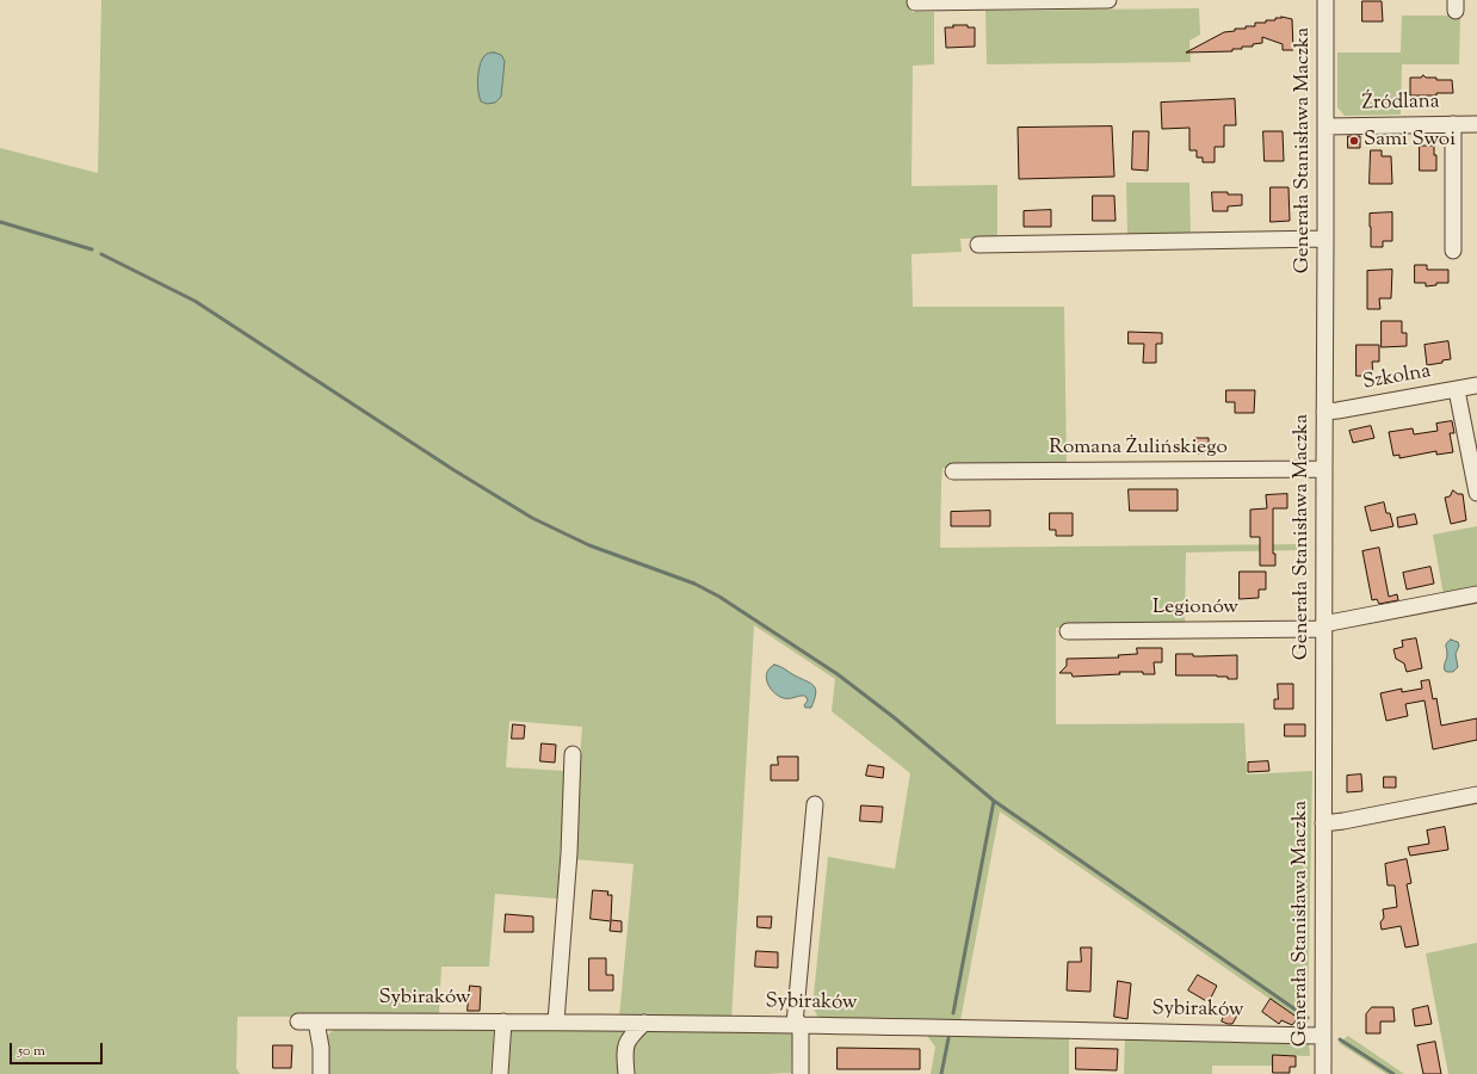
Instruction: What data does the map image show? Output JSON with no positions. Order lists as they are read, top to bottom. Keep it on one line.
{"streets":{"street":["Źródlana","Generała Stanisława Maczka","Szkolna","Romana Żulińskiego","Legionów","Sybiraków"]},"crossings":[["Źródlana","Generała Stanisława Maczka"],["Generała Stanisława Maczka","Szkolna"],["Generała Stanisława Maczka","Romana Żulińskiego"],["Generała Stanisława Maczka","Legionów"],["Generała Stanisława Maczka","Sybiraków"]],"places":["Sami Swoi"],"scale_bar":"50 m"}
